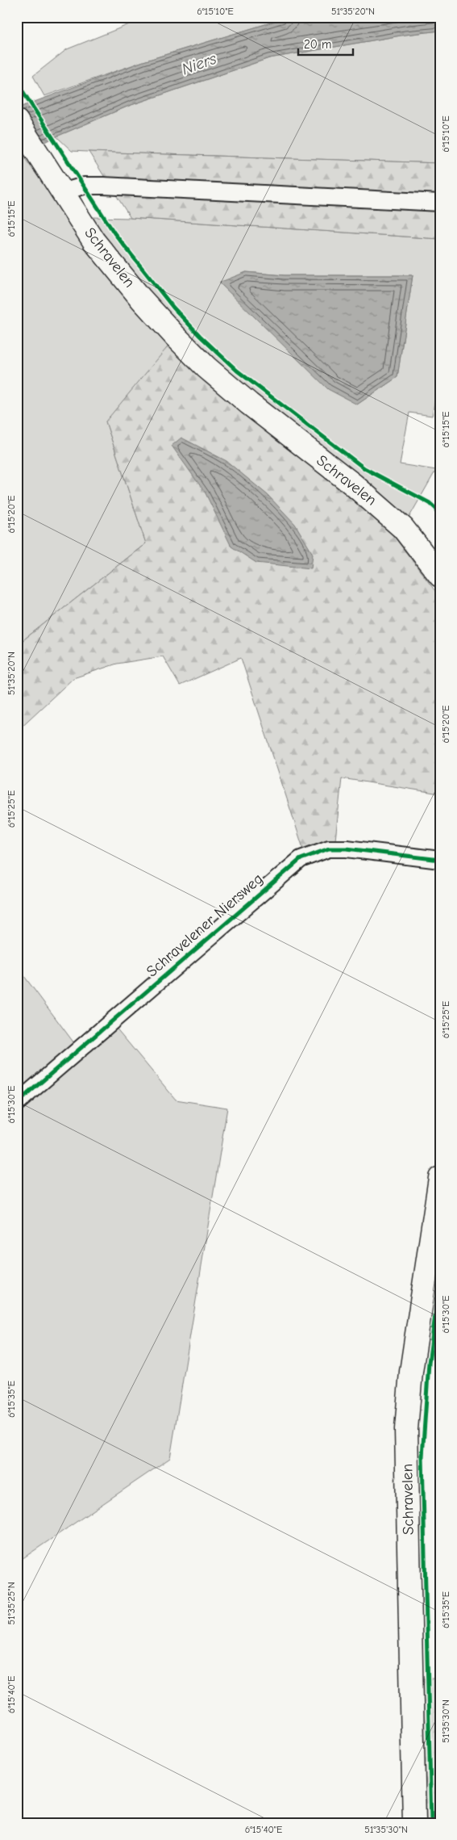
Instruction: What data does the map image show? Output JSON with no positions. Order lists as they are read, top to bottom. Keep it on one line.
{"streets":{"main road":["Schravelen"],"street":["Schravelener Niersweg"]},"water":["Niers"],"scale_bar":"20 m","coordinates":["6°15'10\"E","51°35'20\"N","6°15'15\"E","6°15'20\"E","6°15'25\"E","6°15'30\"E","6°15'35\"E","51°35'25\"N","6°15'40\"E","51°35'30\"N"]}
